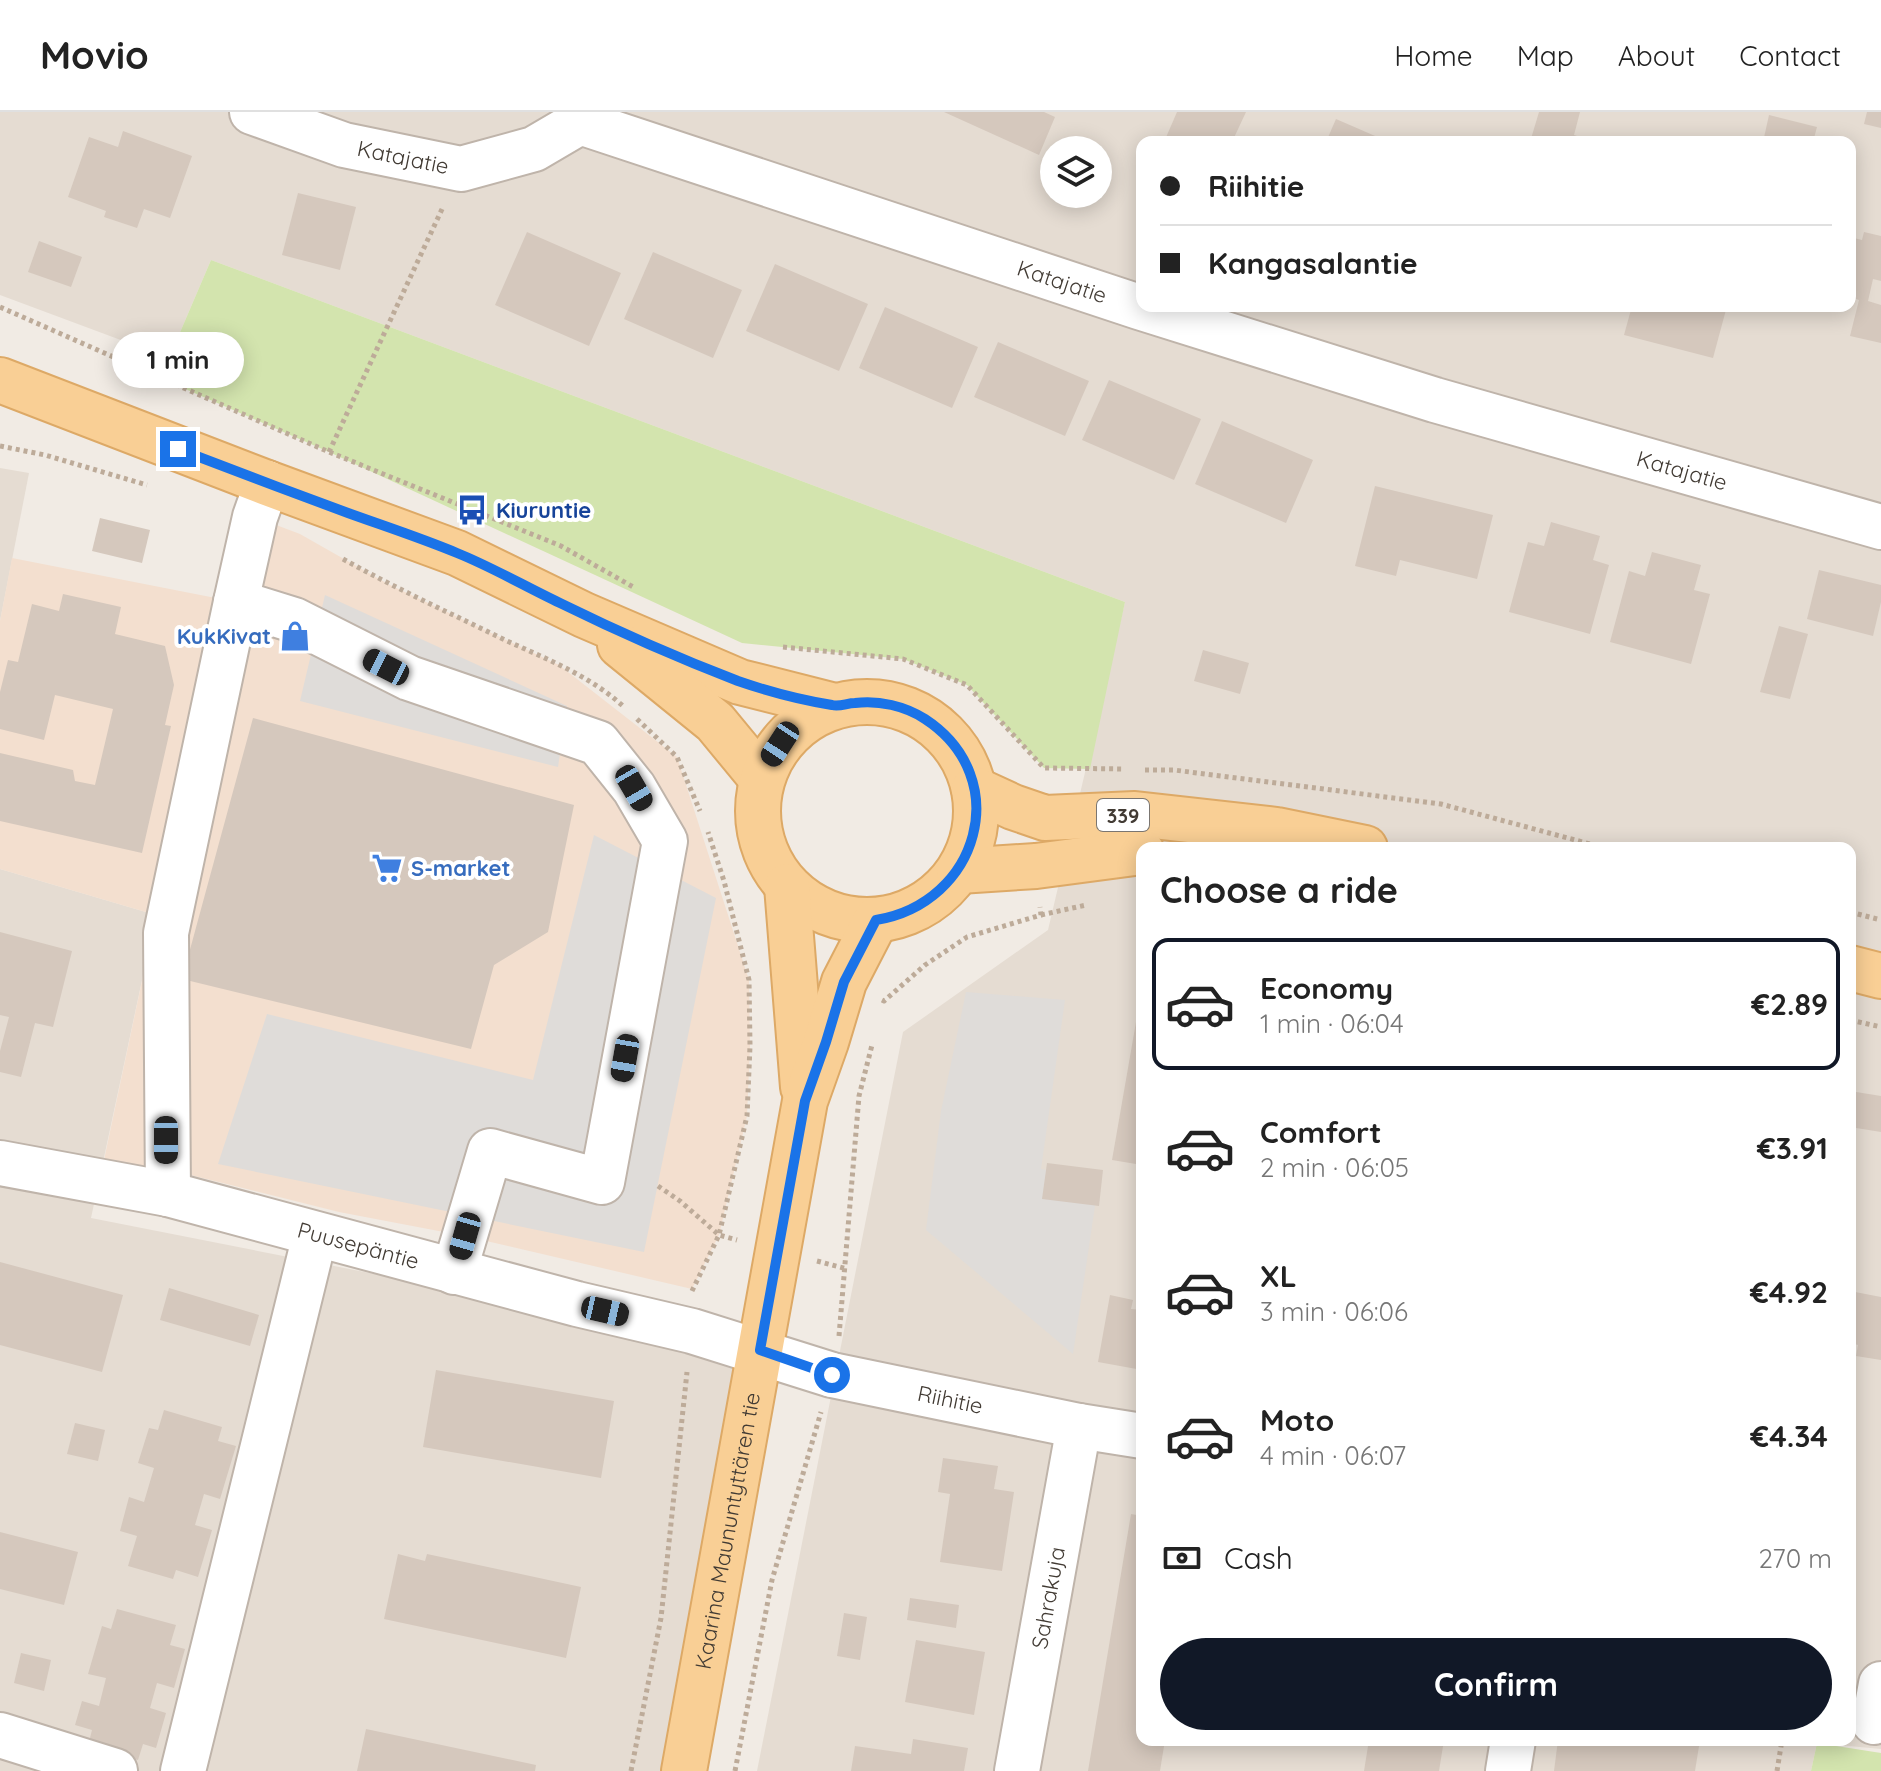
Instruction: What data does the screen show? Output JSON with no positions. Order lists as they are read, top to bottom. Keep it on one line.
{"streets":{"main road":["339","Kaarina Maununtyttären tie"],"street":["Katajatie","Puusepäntie","Riihitie","Sahrakuja"]},"crossings":[["339","Kaarina Maununtyttären tie"],["Puusepäntie","Riihitie"],["Puusepäntie","Kaarina Maununtyttären tie"],["Riihitie","Kaarina Maununtyttären tie"],["Riihitie","Sahrakuja"]],"places":{"bus stop":["Kiuruntie"],"shop":["KukKivat"],"supermarket":["S-market"]},"page":{"header":"Movio","nav":["Home","Map","About","Contact"],"banner":["Riihitie","Kangasalantie"],"bubble":"1 min","heading":"Choose a ride","list":[{"name":"Economy","note":"1 min · 06:04","value":"€2.89"},{"name":"Comfort","note":"2 min · 06:05","value":"€3.91"},{"name":"XL","note":"3 min · 06:06","value":"€4.92"},{"name":"Moto","note":"4 min · 06:07","value":"€4.34"}],"pay":["Cash","270 m"],"buttons":"Confirm"}}
